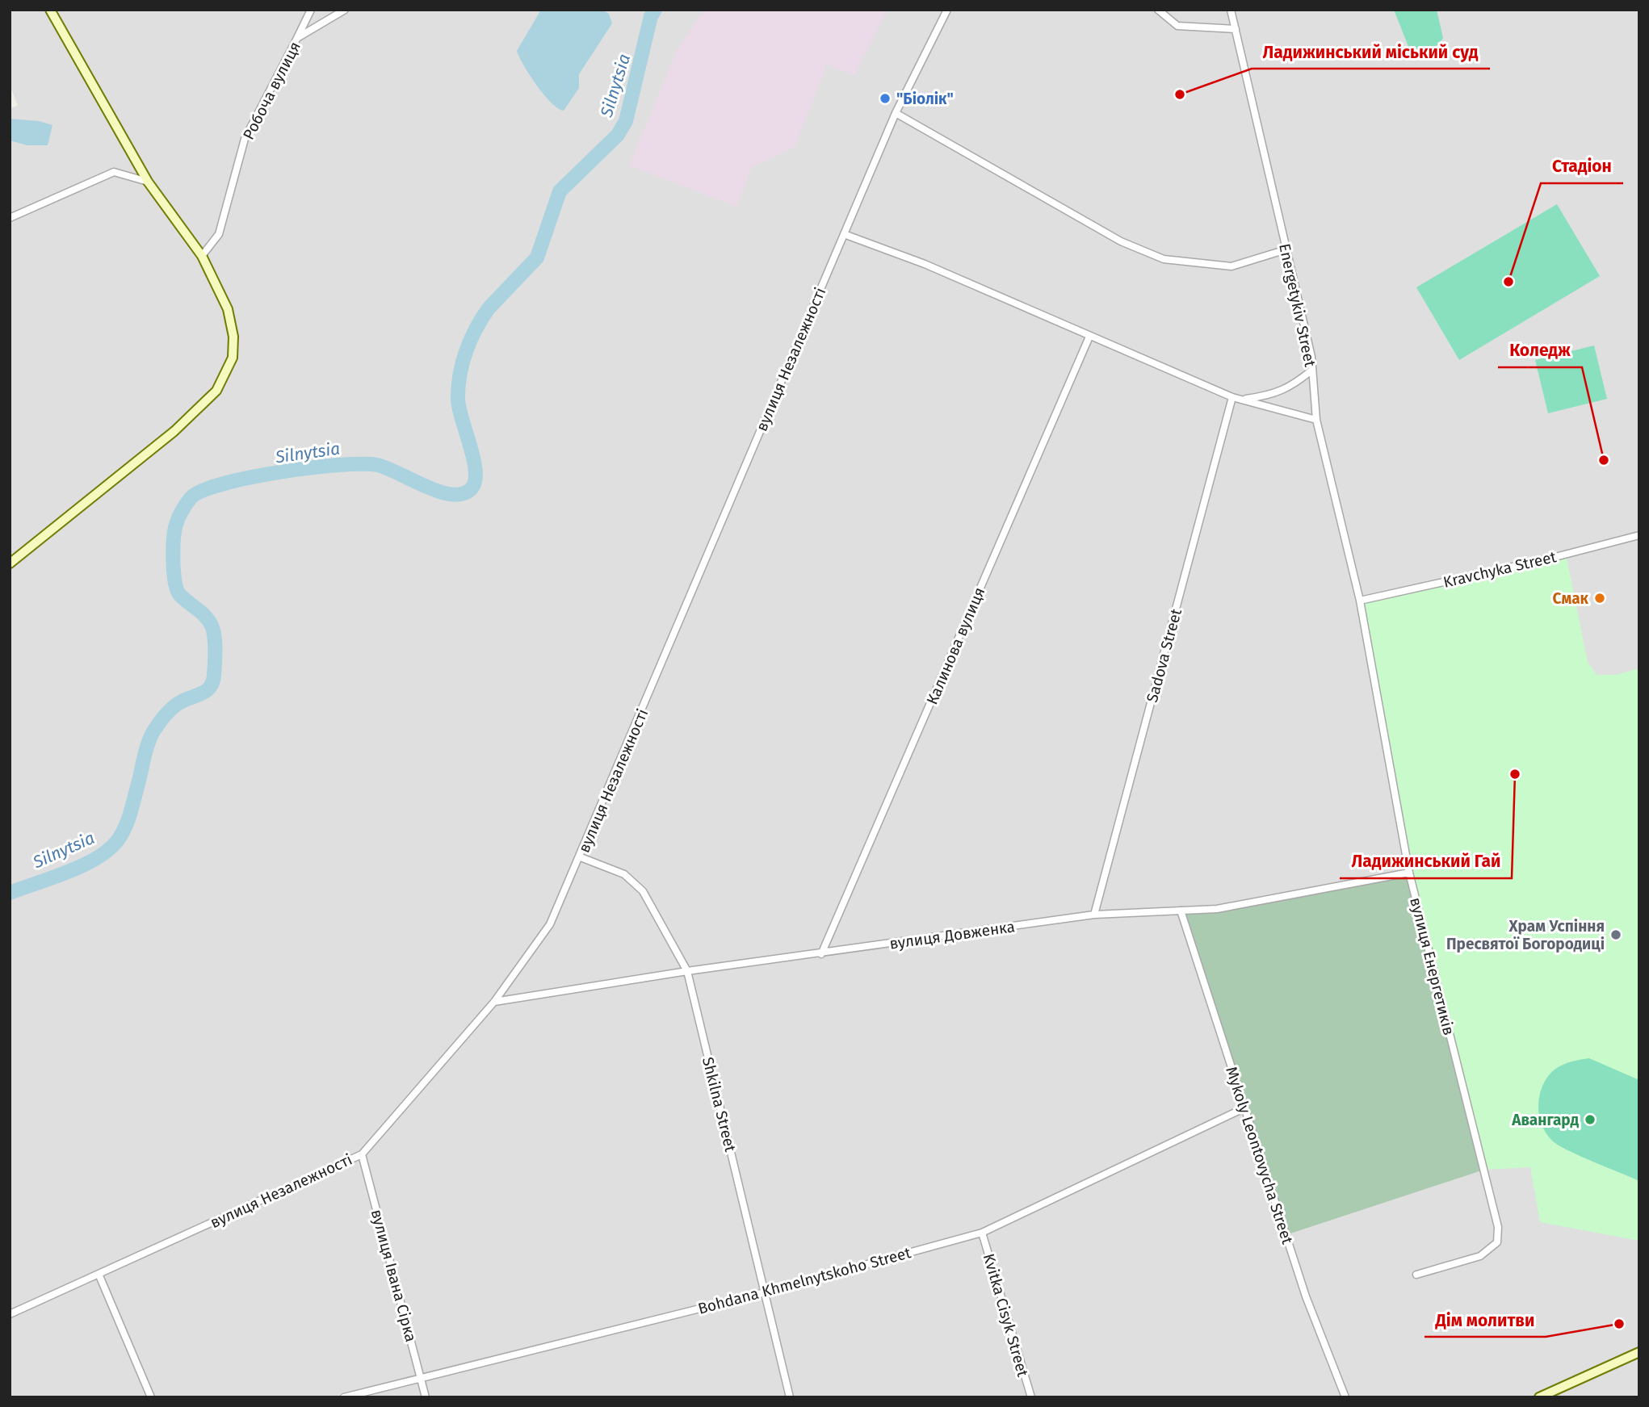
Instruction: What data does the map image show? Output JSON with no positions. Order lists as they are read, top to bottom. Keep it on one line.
{"streets":{"street":["Робоча вулиця","Energetykiv Street","вулиця Незалежності","Kravchyka Street","Калинова вулиця","Sadova Street","вулиця Довженка","вулиця Енергетиків","Shkilna Street","Mykoly Leontovycha Street","вулиця Івана Сірка","Bohdana Khmelnytskoho Street","Kvitka Cisyk Street"]},"crossings":[["Energetykiv Street","Kravchyka Street"],["Energetykiv Street","вулиця Енергетиків"],["вулиця Незалежності","вулиця Довженка"],["вулиця Незалежності","Shkilna Street"],["вулиця Незалежності","вулиця Івана Сірка"],["Kravchyka Street","вулиця Енергетиків"],["Калинова вулиця","вулиця Довженка"],["Sadova Street","вулиця Довженка"],["вулиця Довженка","вулиця Енергетиків"],["вулиця Довженка","Shkilna Street"],["вулиця Довженка","Mykoly Leontovycha Street"],["Shkilna Street","Bohdana Khmelnytskoho Street"],["Mykoly Leontovycha Street","Bohdana Khmelnytskoho Street"],["вулиця Івана Сірка","Bohdana Khmelnytskoho Street"],["Bohdana Khmelnytskoho Street","Kvitka Cisyk Street"]],"water":["Silnytsia"],"places":["Ладижинський міський суд","\"Біолік\"","Стадіон","Коледж","Смак","Ладижинський Гай","Храм Успіння Пресвятої Богородиці","Авангард","Дім молитви"]}
